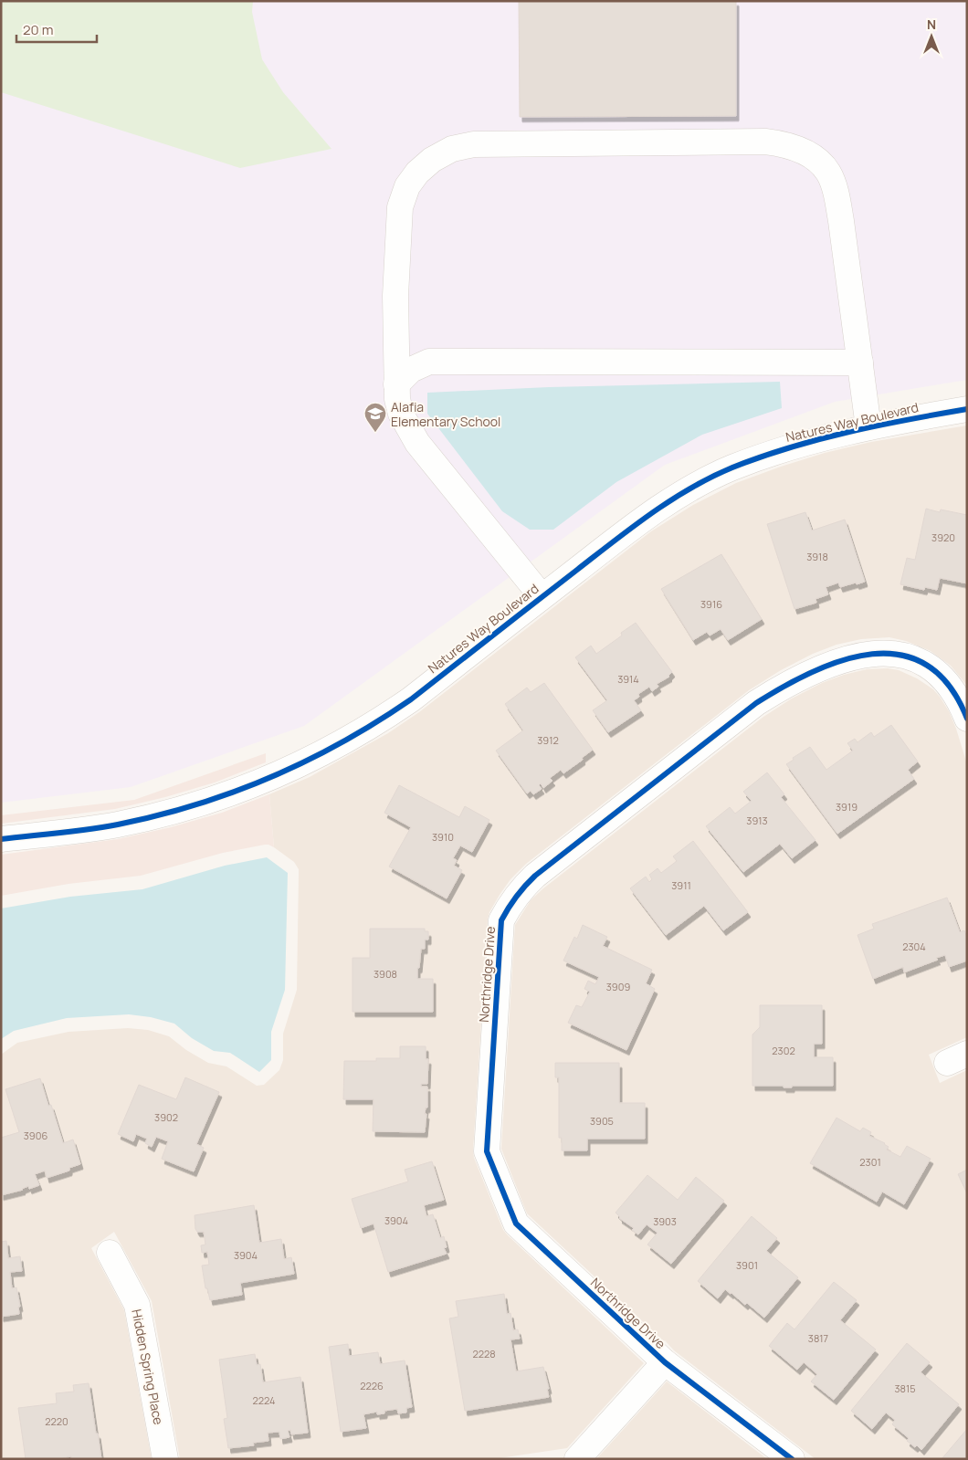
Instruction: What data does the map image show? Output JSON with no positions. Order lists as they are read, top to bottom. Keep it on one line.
{"streets":{"street":["Natures Way Boulevard","Northridge Drive","Hidden Spring Place"]},"places":{"school or university":["Alafia Elementary School"]},"house_numbers":["3920","3918","3916","3914","3912","3919","3913","3910","3911","2304","3908","3909","2302","3902","3905","3906","2301","3904","3903","3904","3901","3817","2228","2226","3815","2224","2220"],"scale_bar":"20 m","north":"top"}
